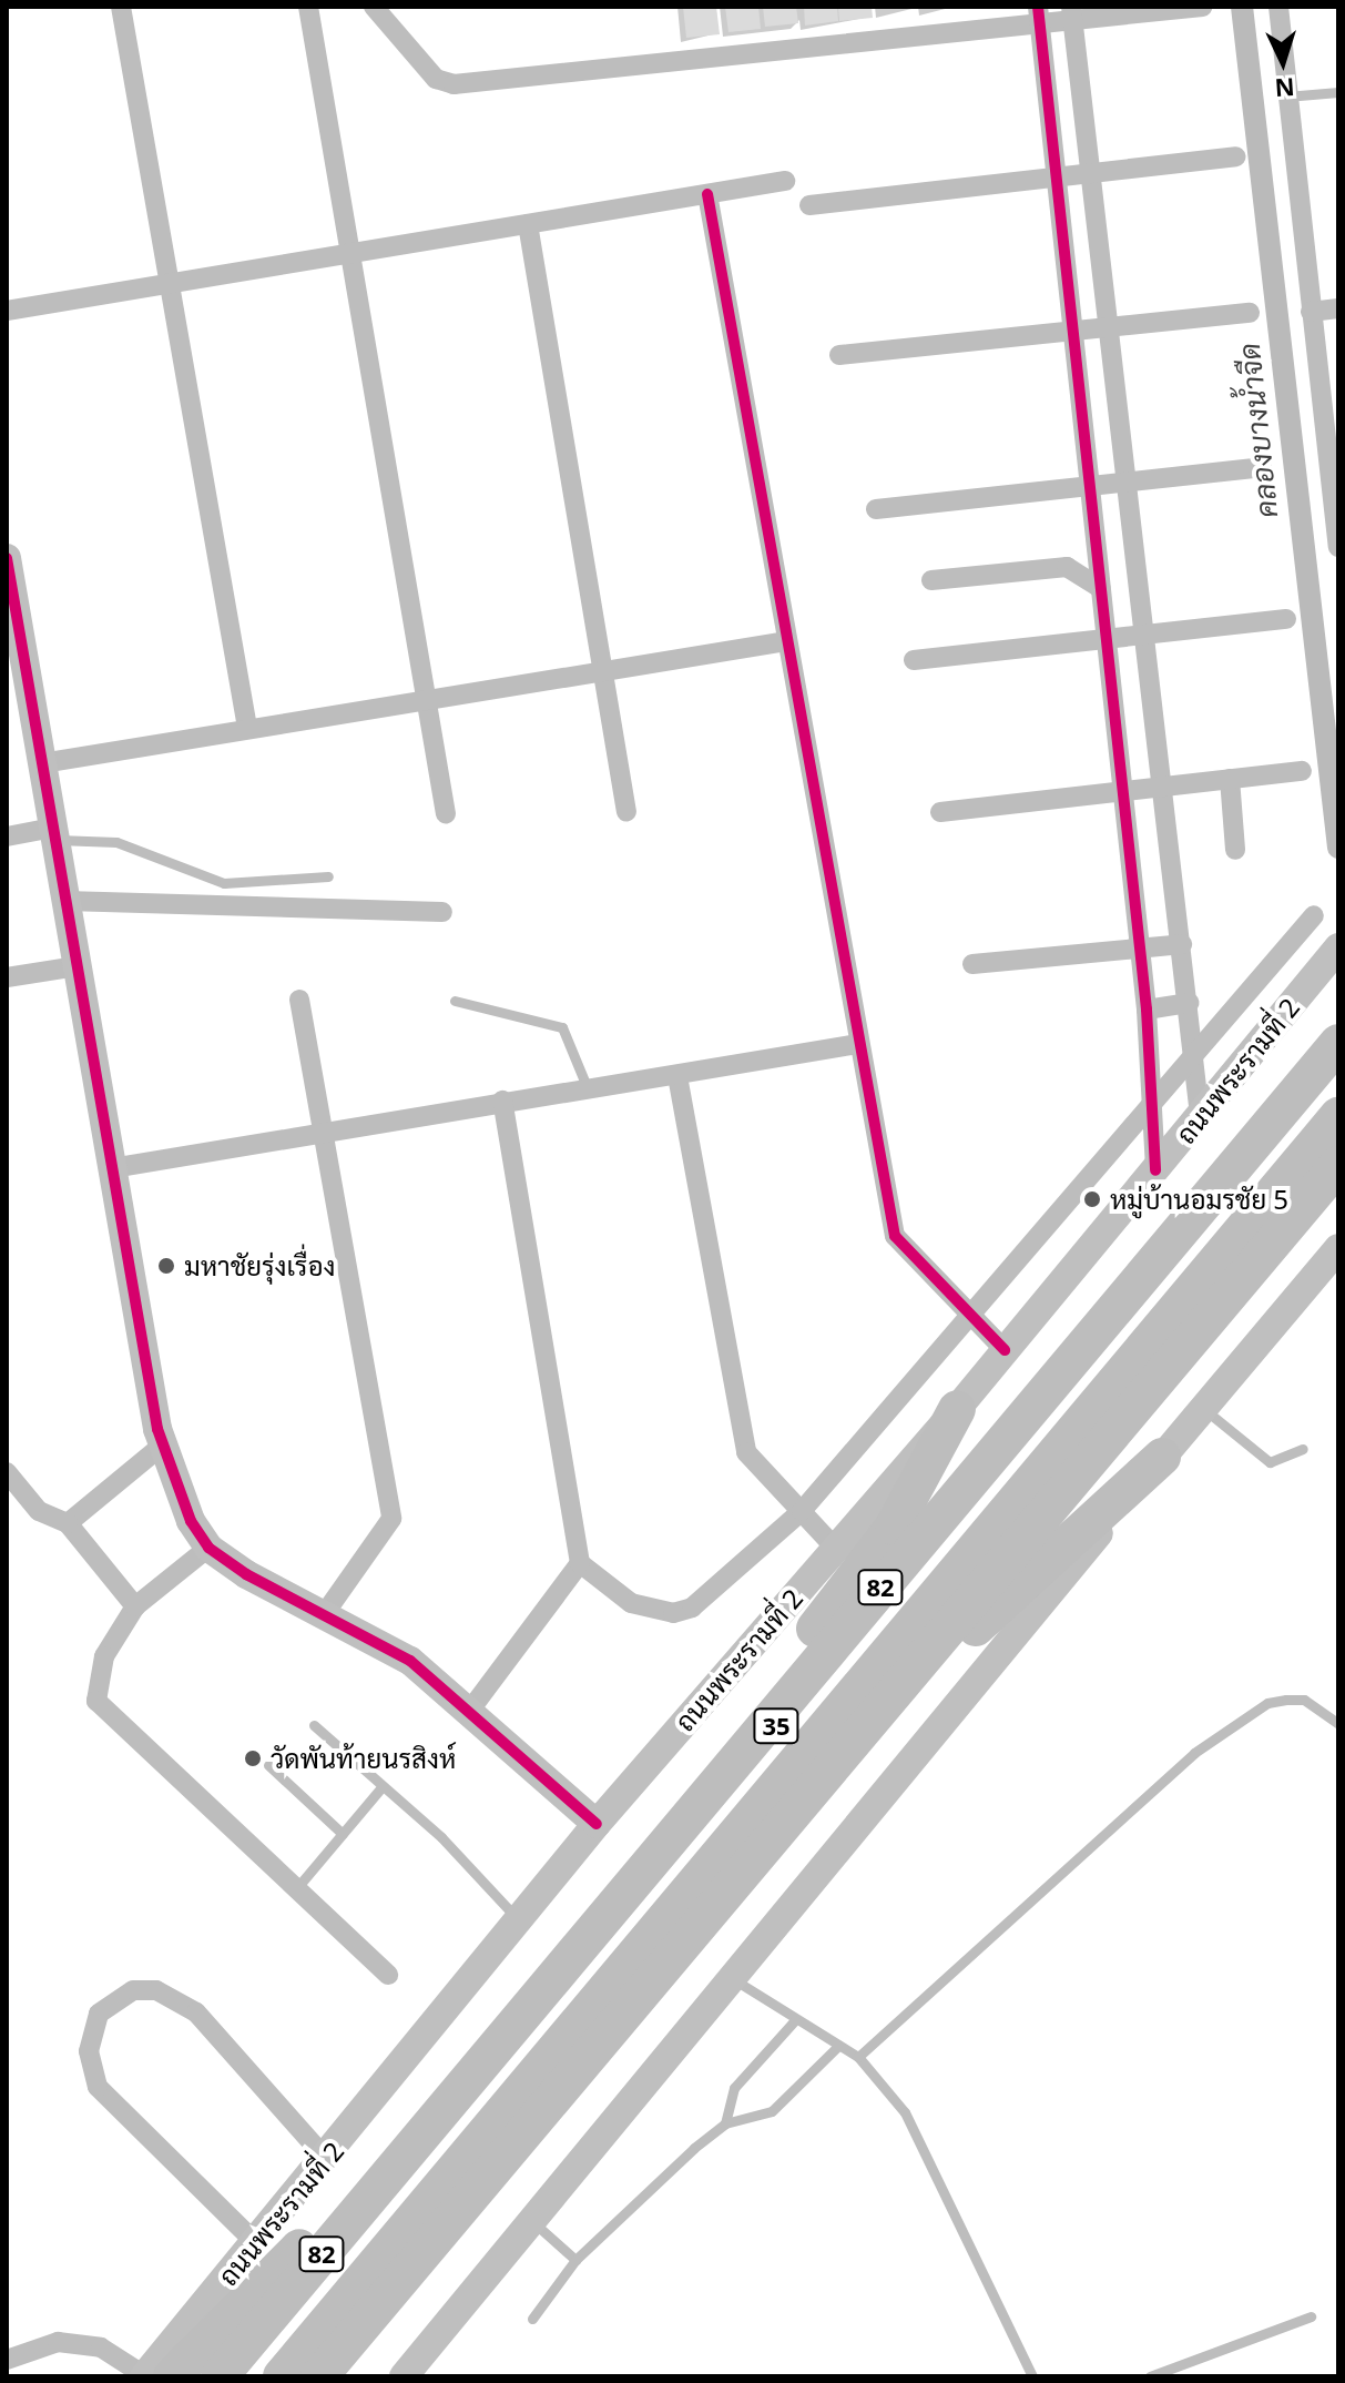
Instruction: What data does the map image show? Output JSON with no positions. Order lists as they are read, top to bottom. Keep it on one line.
{"streets":{"highway":["82","35"],"main road":["ถนนพระรามที่ 2"]},"crossings":[["82","35"]],"water":["คลองบางน้ำจืด"],"places":["หมู่บ้านอมรชัย 5","มหาชัยรุ่งเรื่อง","วัดพันท้ายนรสิงห์"],"north":"bottom"}
